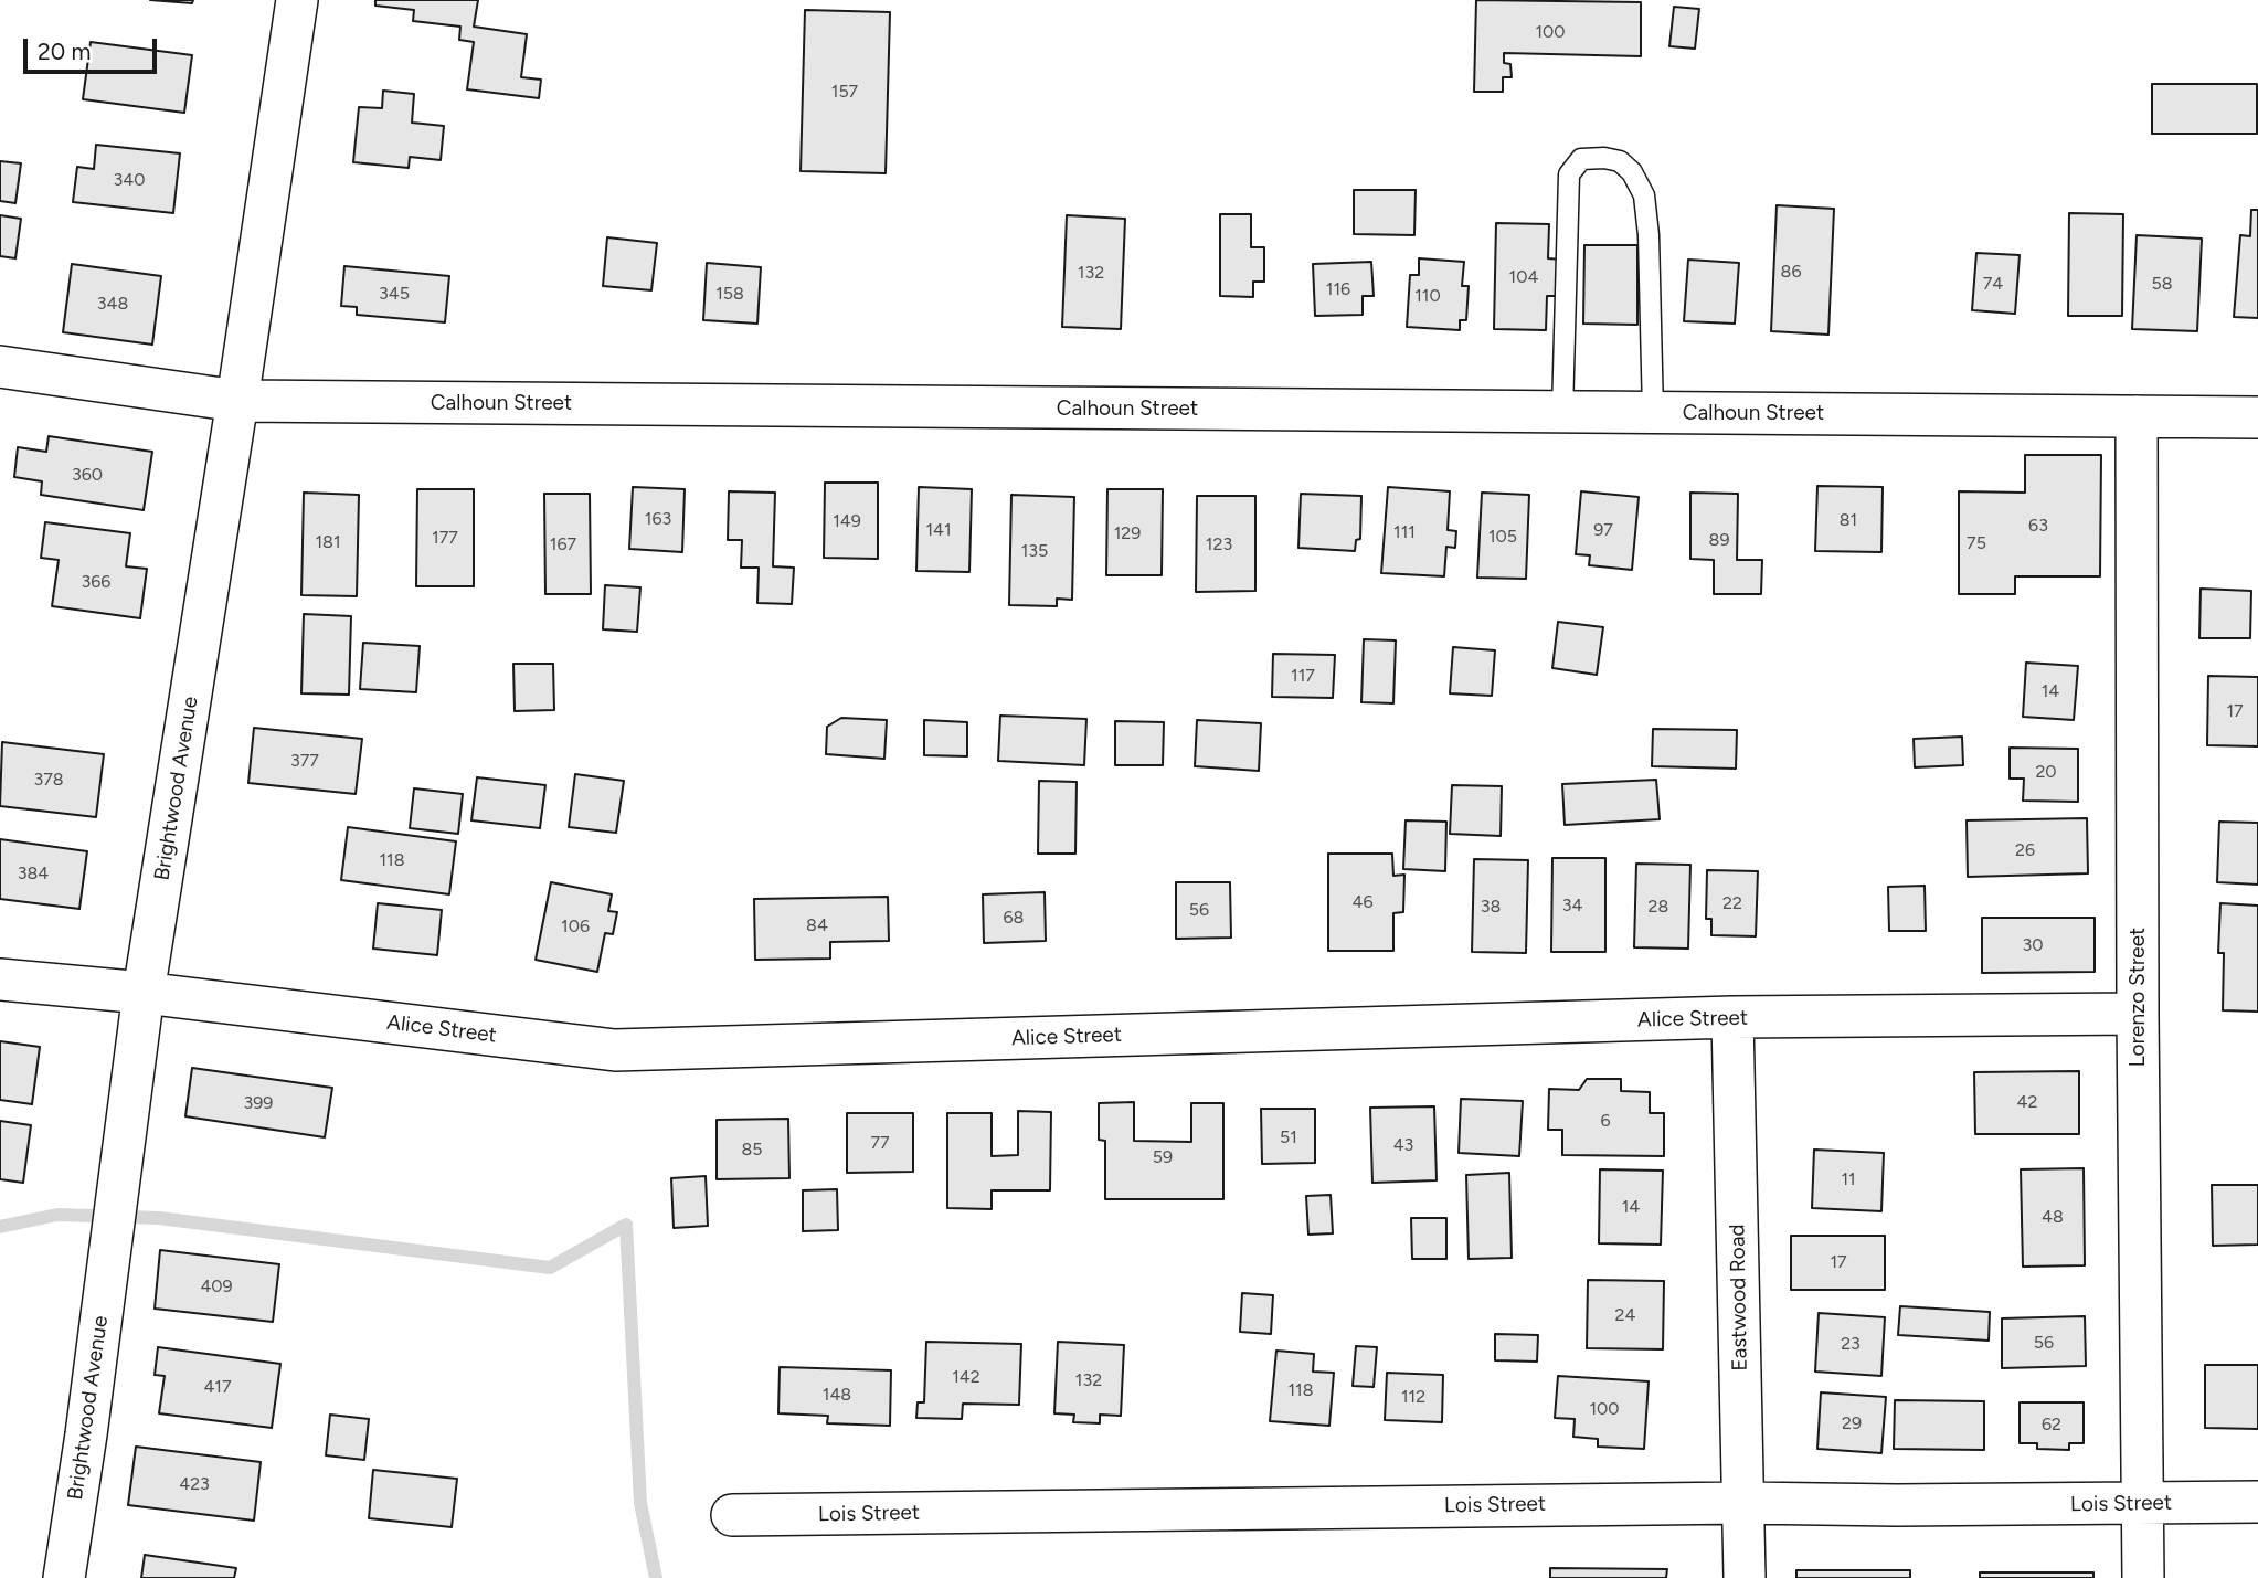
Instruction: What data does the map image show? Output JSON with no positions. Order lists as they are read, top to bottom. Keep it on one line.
{"streets":{"street":["Calhoun Street","Brightwood Avenue","Lorenzo Street","Alice Street","Eastwood Road","Lois Street"]},"crossings":[["Calhoun Street","Brightwood Avenue"],["Calhoun Street","Lorenzo Street"],["Brightwood Avenue","Alice Street"],["Lorenzo Street","Alice Street"],["Lorenzo Street","Lois Street"],["Alice Street","Eastwood Road"],["Eastwood Road","Lois Street"]],"house_numbers":["100","157","340","86","132","104","74","58","116","345","158","110","348","360","163","81","149","63","141","97","111","129","105","177","89","181","75","167","123","135","366","117","14","17","377","20","378","26","118","384","46","22","34","38","28","56","68","84","106","30","42","399","6","51","77","43","85","59","11","14","48","17","409","24","56","23","142","132","417","118","148","112","100","29","62","423"],"scale_bar":"20 m"}
